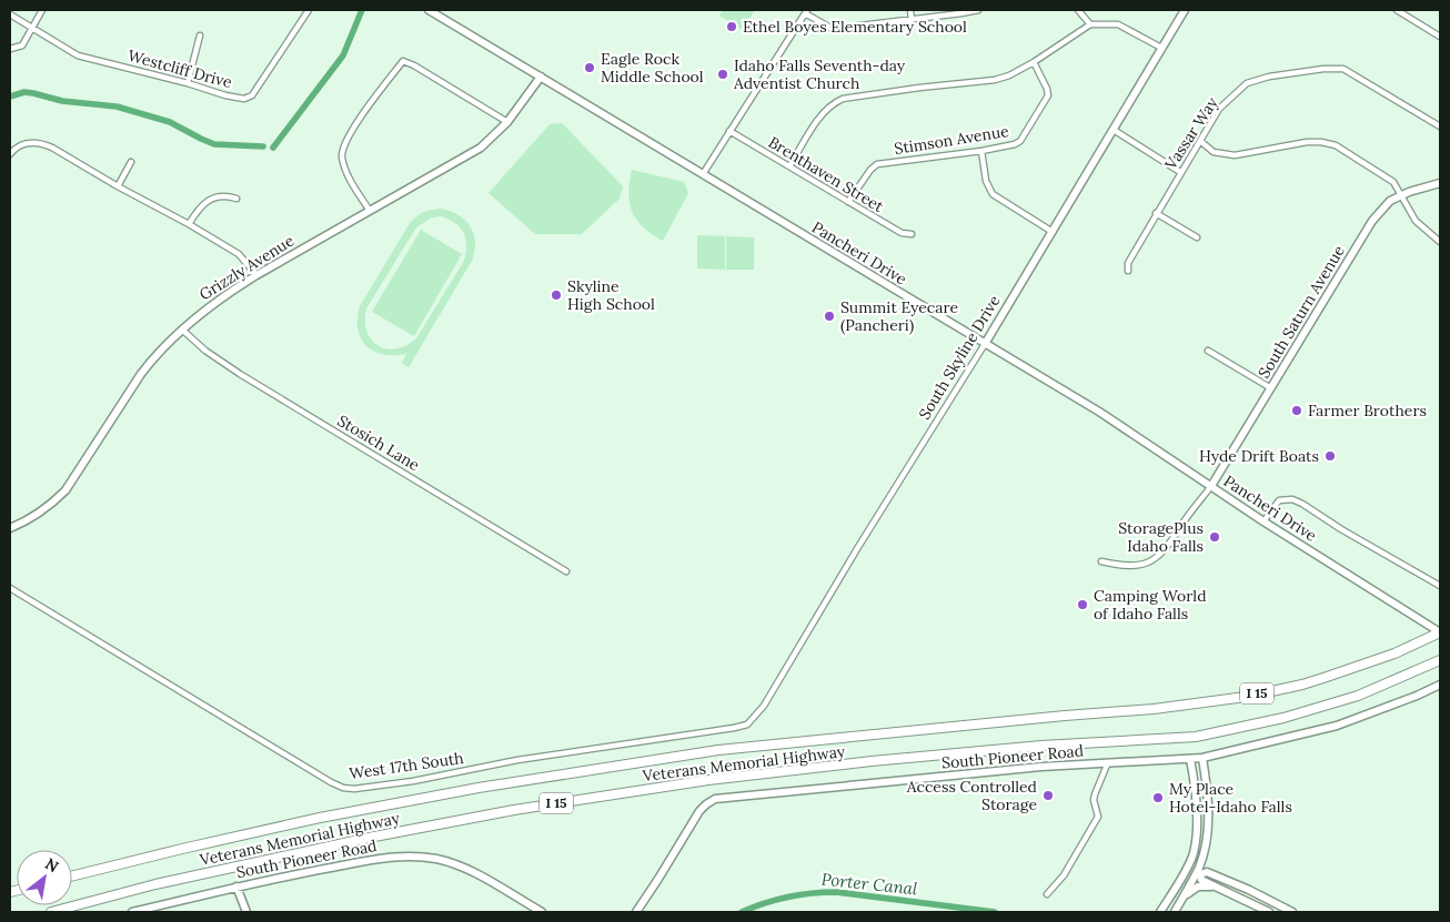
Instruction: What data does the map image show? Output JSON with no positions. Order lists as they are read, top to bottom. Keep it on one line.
{"streets":{"highway":["I 15","Veterans Memorial Highway"],"street":["Westcliff Drive","Vassar Way","Stimson Avenue","Brenthaven Street","Pancheri Drive","Grizzly Avenue","South Saturn Avenue","South Skyline Drive","Stosich Lane","South Pioneer Road","West 17th South"]},"crossings":[["Stimson Avenue","Brenthaven Street"],["Pancheri Drive","Grizzly Avenue"],["Pancheri Drive","South Saturn Avenue"],["Pancheri Drive","South Skyline Drive"],["Pancheri Drive","Veterans Memorial Highway"],["Grizzly Avenue","Stosich Lane"],["South Skyline Drive","West 17th South"]],"water":["Porter Canal"],"places":["Ethel Boyes Elementary School","Eagle Rock Middle School","Idaho Falls Seventh-day Adventist Church","Skyline High School","Summit Eyecare (Pancheri)","Farmer Brothers","Hyde Drift Boats","StoragePlus Idaho Falls","Camping World of Idaho Falls","Access Controlled Storage","My Place Hotel-Idaho Falls"],"north":"top right"}
